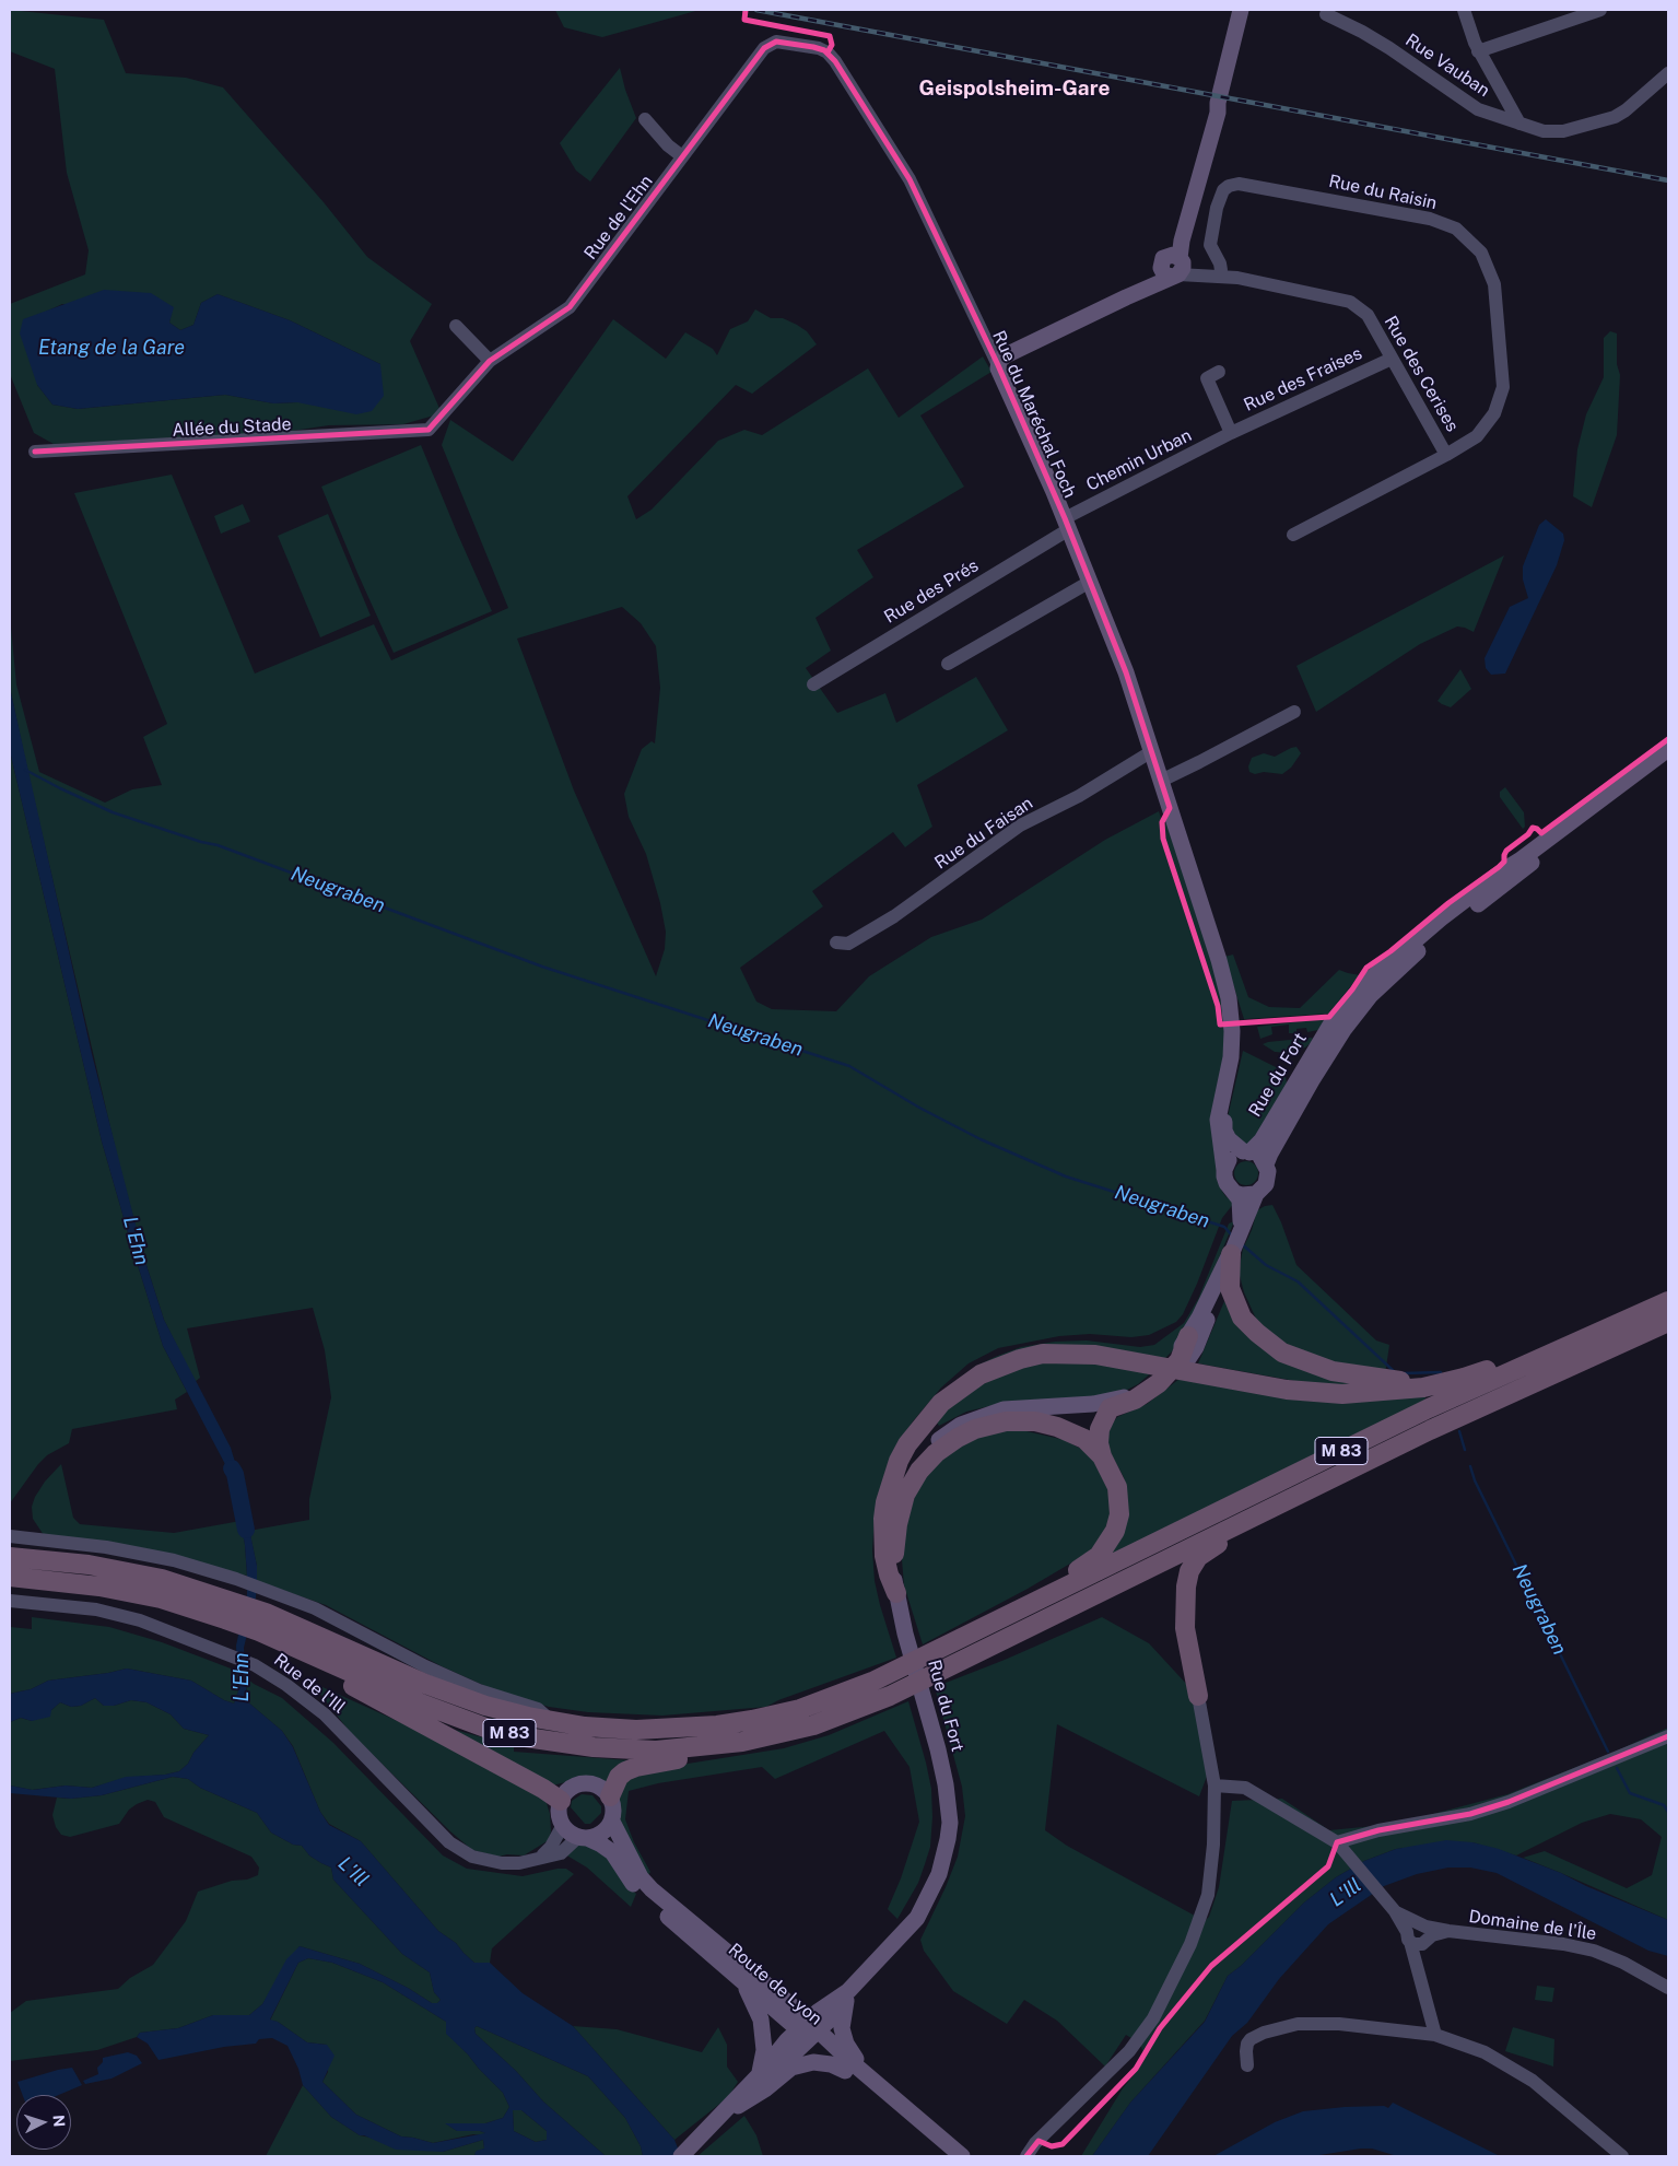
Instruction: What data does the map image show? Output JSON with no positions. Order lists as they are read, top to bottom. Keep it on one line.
{"streets":{"highway":["M 83"],"main road":["Rue du Maréchal Foch","Rue du Fort","Route de Lyon"],"street":["Rue Vauban","Rue du Raisin","Rue de l'Ehn","Rue des Cerises","Rue des Fraises","Allée du Stade","Chemin Urban","Rue des Prés","Rue du Faisan","Rue de l'Ill","Domaine de l'Île"]},"crossings":[["Rue du Raisin","Rue des Cerises"],["Rue de l'Ehn","Rue du Maréchal Foch"],["Rue de l'Ehn","Allée du Stade"],["Rue des Cerises","Rue des Fraises"],["Rue des Fraises","Chemin Urban"],["Rue du Maréchal Foch","Chemin Urban"],["Rue du Maréchal Foch","Rue des Prés"],["Rue du Maréchal Foch","Rue du Faisan"],["Rue du Maréchal Foch","Rue du Fort"],["Chemin Urban","Rue des Prés"],["Rue du Fort","Route de Lyon"],["Rue de l'Ill","Route de Lyon"]],"districts":["Geispolsheim-Gare"],"water":["Etang de la Gare","Neugraben","L'Ehn","L'Ill"],"north":"right"}
